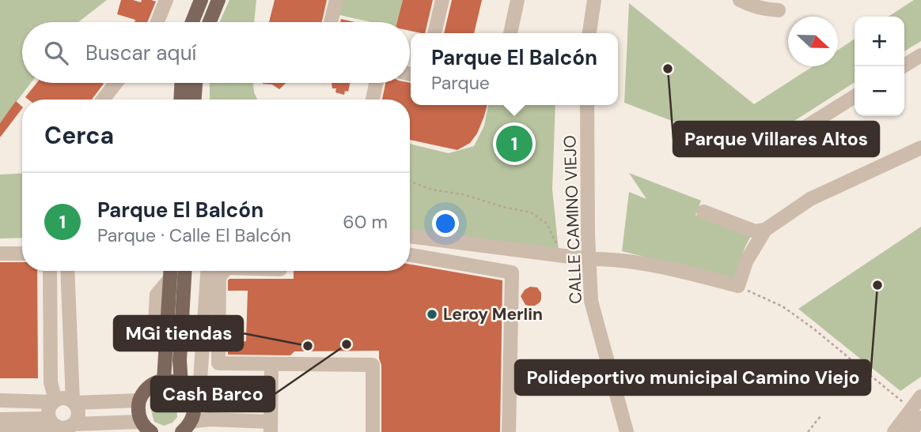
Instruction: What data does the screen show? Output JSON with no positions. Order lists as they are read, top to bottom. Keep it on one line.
{"streets":{"street":["CALLE CAMINO VIEJO"]},"places":["Parque Villares Altos","Polideportivo municipal Camino Viejo","Leroy Merlin","Cash Barco","MGi tiendas"],"north":"right","page":{"map_buttons":["+","−"],"search":"Buscar aquí","popup":["Parque El Balcón","Parque"],"heading":"Cerca","pins":"1","list":[{"mark":"1","name":"Parque El Balcón","note":"Parque · Calle El Balcón","value":"60 m"}]}}
